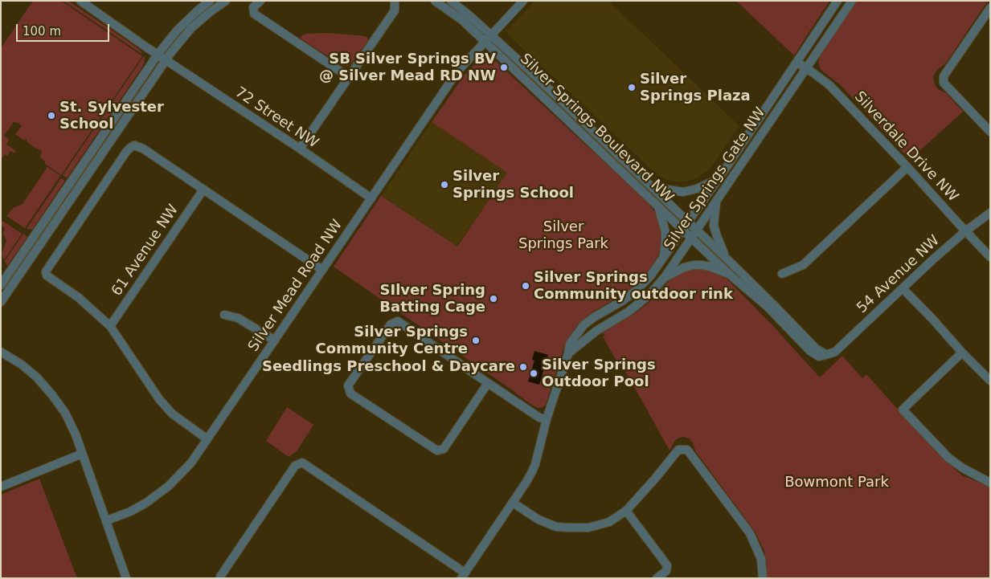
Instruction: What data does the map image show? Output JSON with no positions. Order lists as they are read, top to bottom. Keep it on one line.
{"streets":{"street":["72 Street NW","Silver Springs Boulevard NW","Silverdale Drive NW","Silver Springs Gate NW","61 Avenue NW","54 Avenue NW","Silver Mead Road NW"]},"crossings":[["72 Street NW","Silver Mead Road NW"],["Silver Springs Boulevard NW","Silver Springs Gate NW"],["Silver Springs Boulevard NW","54 Avenue NW"],["Silver Springs Boulevard NW","Silver Mead Road NW"],["Silverdale Drive NW","Silver Springs Gate NW"],["Silverdale Drive NW","54 Avenue NW"]],"parks":["Silver Springs Park","Bowmont Park"],"places":["SB Silver Springs BV @ Silver Mead RD NW","Silver Springs Plaza","St. Sylvester School","Silver Springs School","Silver Springs Community outdoor rink","SIlver Spring Batting Cage","Silver Springs Community Centre","Seedlings Preschool & Daycare","Silver Springs Outdoor Pool"],"scale_bar":"100 m"}
